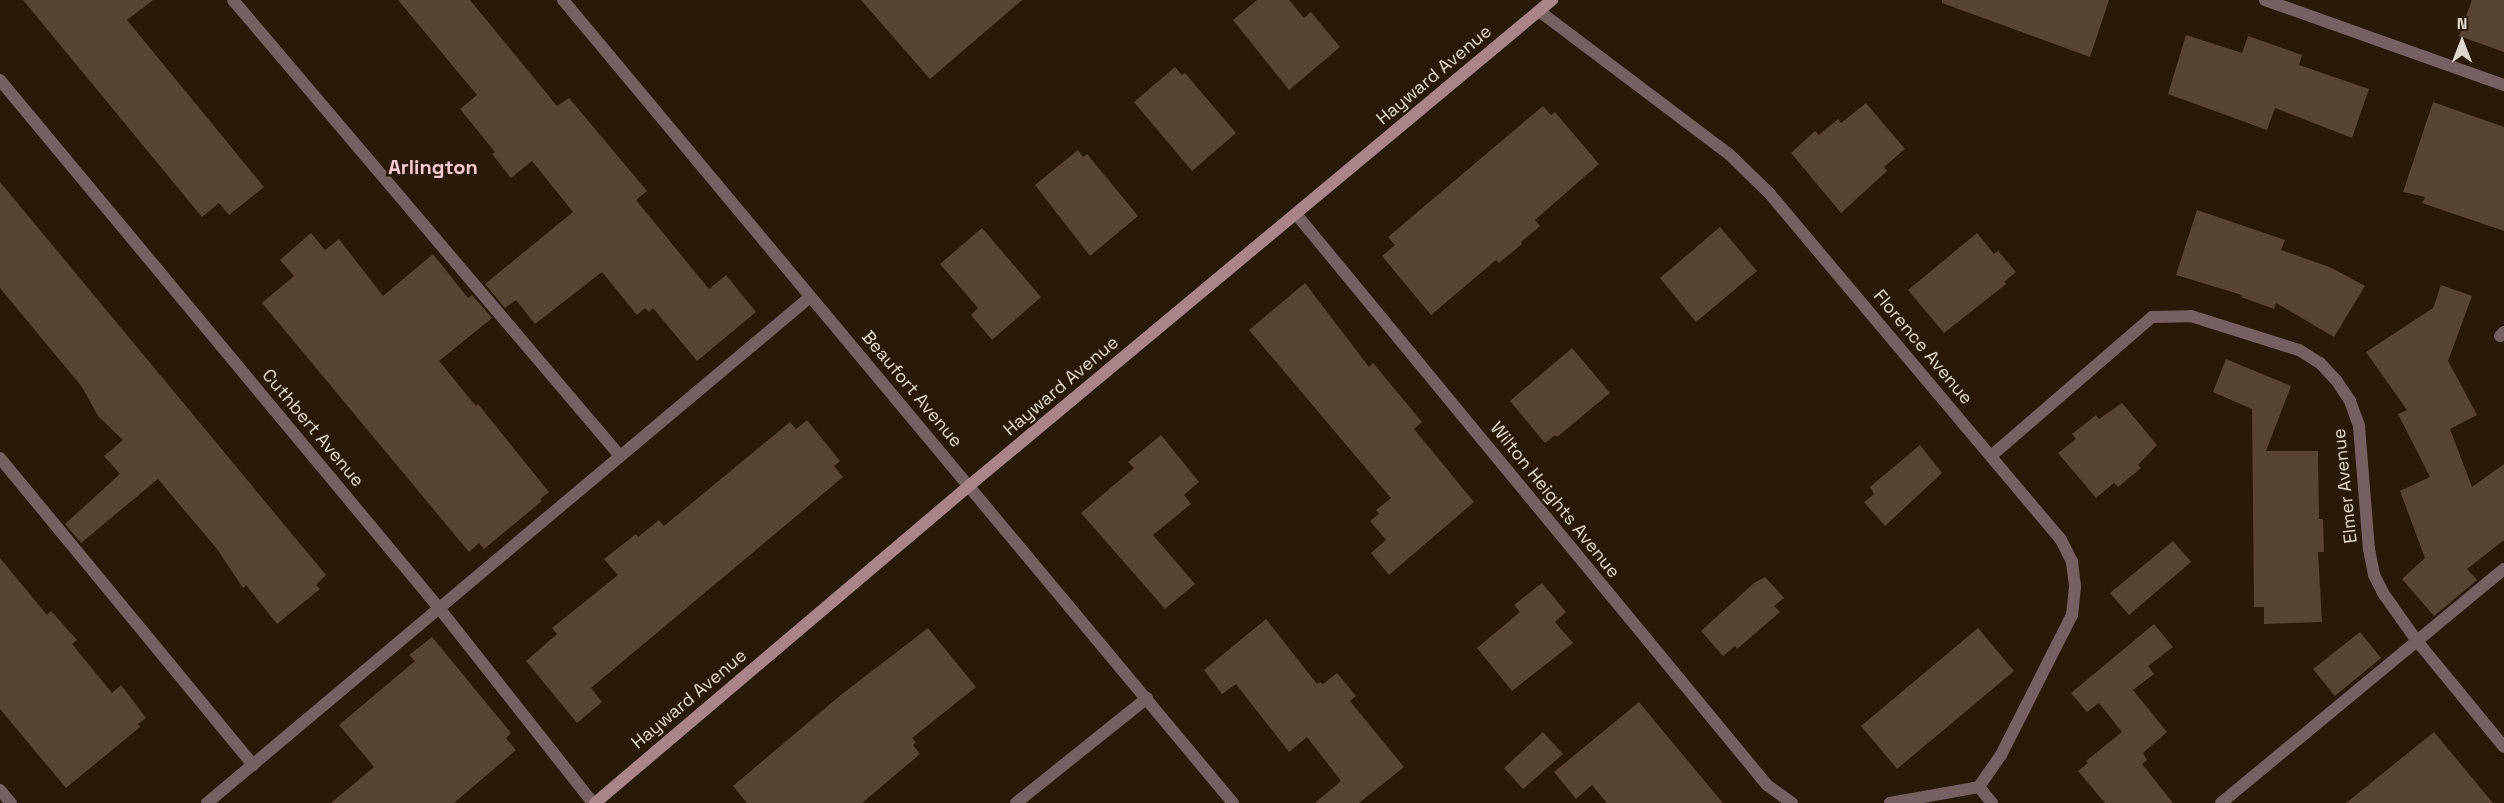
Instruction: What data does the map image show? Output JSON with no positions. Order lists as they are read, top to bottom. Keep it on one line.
{"streets":{"street":["Hayward Avenue","Florence Avenue","Beaufort Avenue","Cuthbert Avenue","Elmer Avenue","Wilton Heights Avenue"]},"crossings":[["Hayward Avenue","Florence Avenue"],["Hayward Avenue","Beaufort Avenue"],["Hayward Avenue","Cuthbert Avenue"],["Hayward Avenue","Wilton Heights Avenue"],["Florence Avenue","Elmer Avenue"]],"districts":["Arlington"],"north":"top"}
